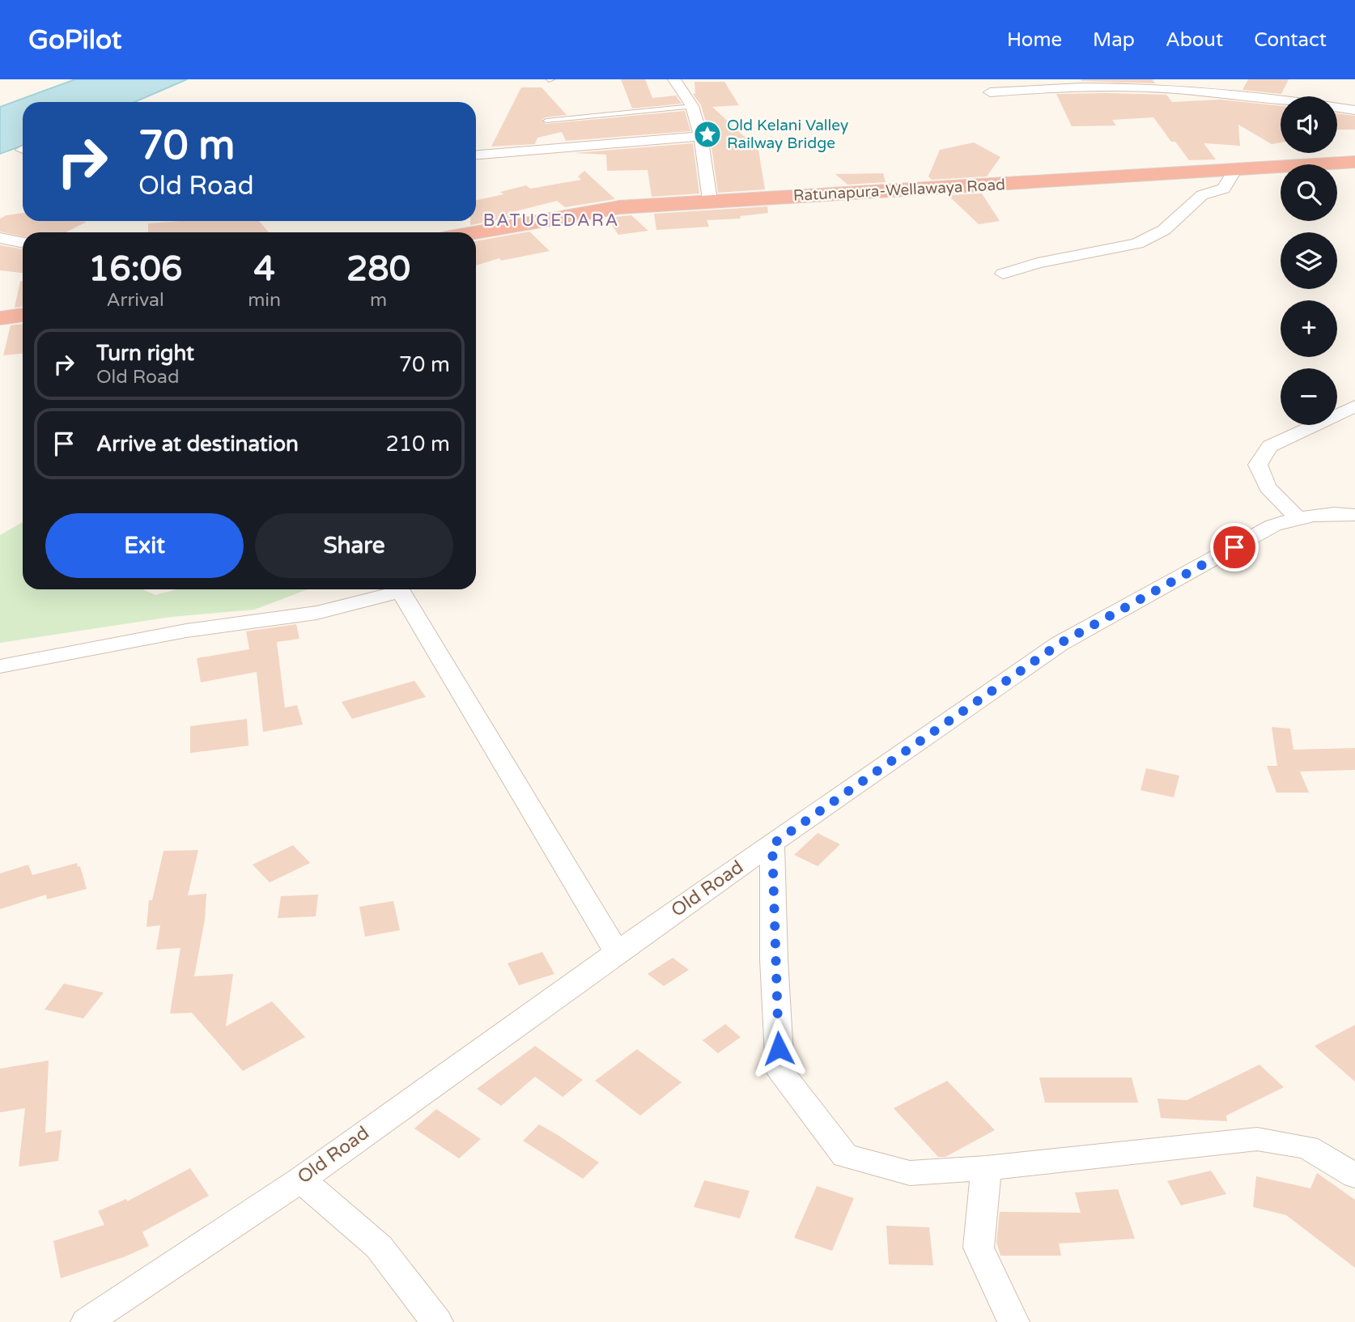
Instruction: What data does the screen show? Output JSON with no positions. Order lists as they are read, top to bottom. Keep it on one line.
{"streets":{"highway":["Ratunapura-Wellawaya Road"],"street":["Old Road"]},"districts":["BATUGEDARA"],"places":{"place":["Old Kelani Valley Railway Bridge"]},"page":{"header":"GoPilot","nav":["Home","Map","About","Contact"],"map_buttons":["+","−"],"turn":["70 m","Old Road"],"eta":["16:06","Arrival","4","min","280","m"],"list":[{"name":"Turn right","note":"Old Road","value":"70 m"},{"name":"Arrive at destination","value":"210 m"}],"buttons":["Exit","Share"]}}
